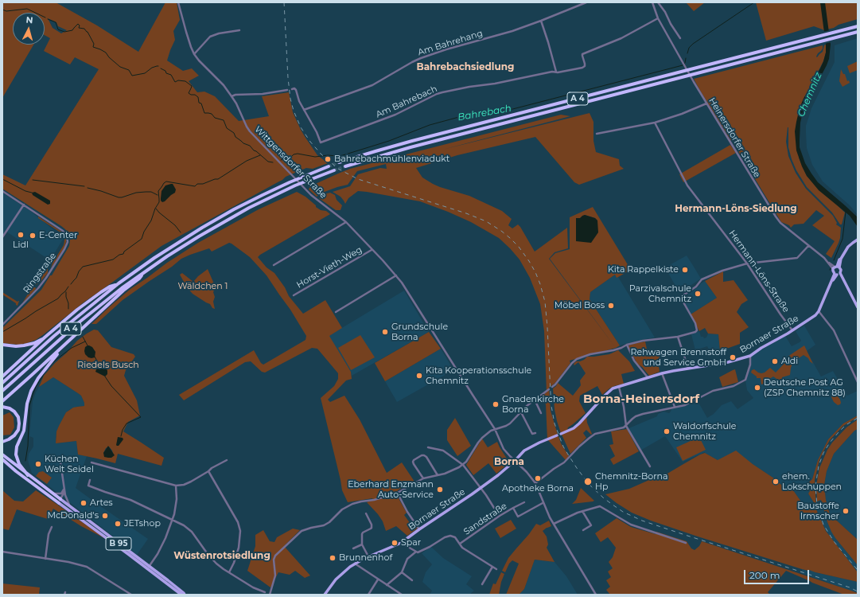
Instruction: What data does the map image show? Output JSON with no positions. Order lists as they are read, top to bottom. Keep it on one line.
{"streets":{"highway":["A 4","B 95"],"main road":["Bornaer Straße"],"street":["Am Bahrehang","Am Bahrebach","Heinersdorfer Straße","Wittgensdorfer Straße","Horst-Vieth-Weg","Hermann-Löns-Straße","Ringstraße","Sandstraße"]},"crossings":[["Am Bahrehang","Am Bahrebach"],["Am Bahrebach","Heinersdorfer Straße"],["Wittgensdorfer Straße","Horst-Vieth-Weg"],["Wittgensdorfer Straße","Bornaer Straße"],["Wittgensdorfer Straße","Sandstraße"],["Hermann-Löns-Straße","Bornaer Straße"]],"districts":["Bahrebachsiedlung","Hermann-Löns-Siedlung","Borna-Heinersdorf","Borna","Wüstenrotsiedlung"],"water":["Chemnitz","Bahrebach"],"parks":["Wäldchen 1","Riedels Busch"],"places":["Bahrebachmühlenviadukt","Lidl","E-Center","Kita Rappelkiste","Parzivalschule Chemnitz","Möbel Boss","Grundschule Borna","Rehwagen Brennstoff und Service GmbH","Aldi","Kita Kooperationsschule Chemnitz","Deutsche Post AG (ZSP Chemnitz 88)","Gnadenkirche Borna","Waldorfschule Chemnitz","Küchen Welt Seidel","Apotheke Borna","Chemnitz-Borna Hp","ehem. Lokschuppen","Eberhard Enzmann Auto-Service","Artes","Baustoffe Irmscher","McDonald's","JETshop","Spar","Brunnenhof"],"scale_bar":"200 m","north":"top"}
